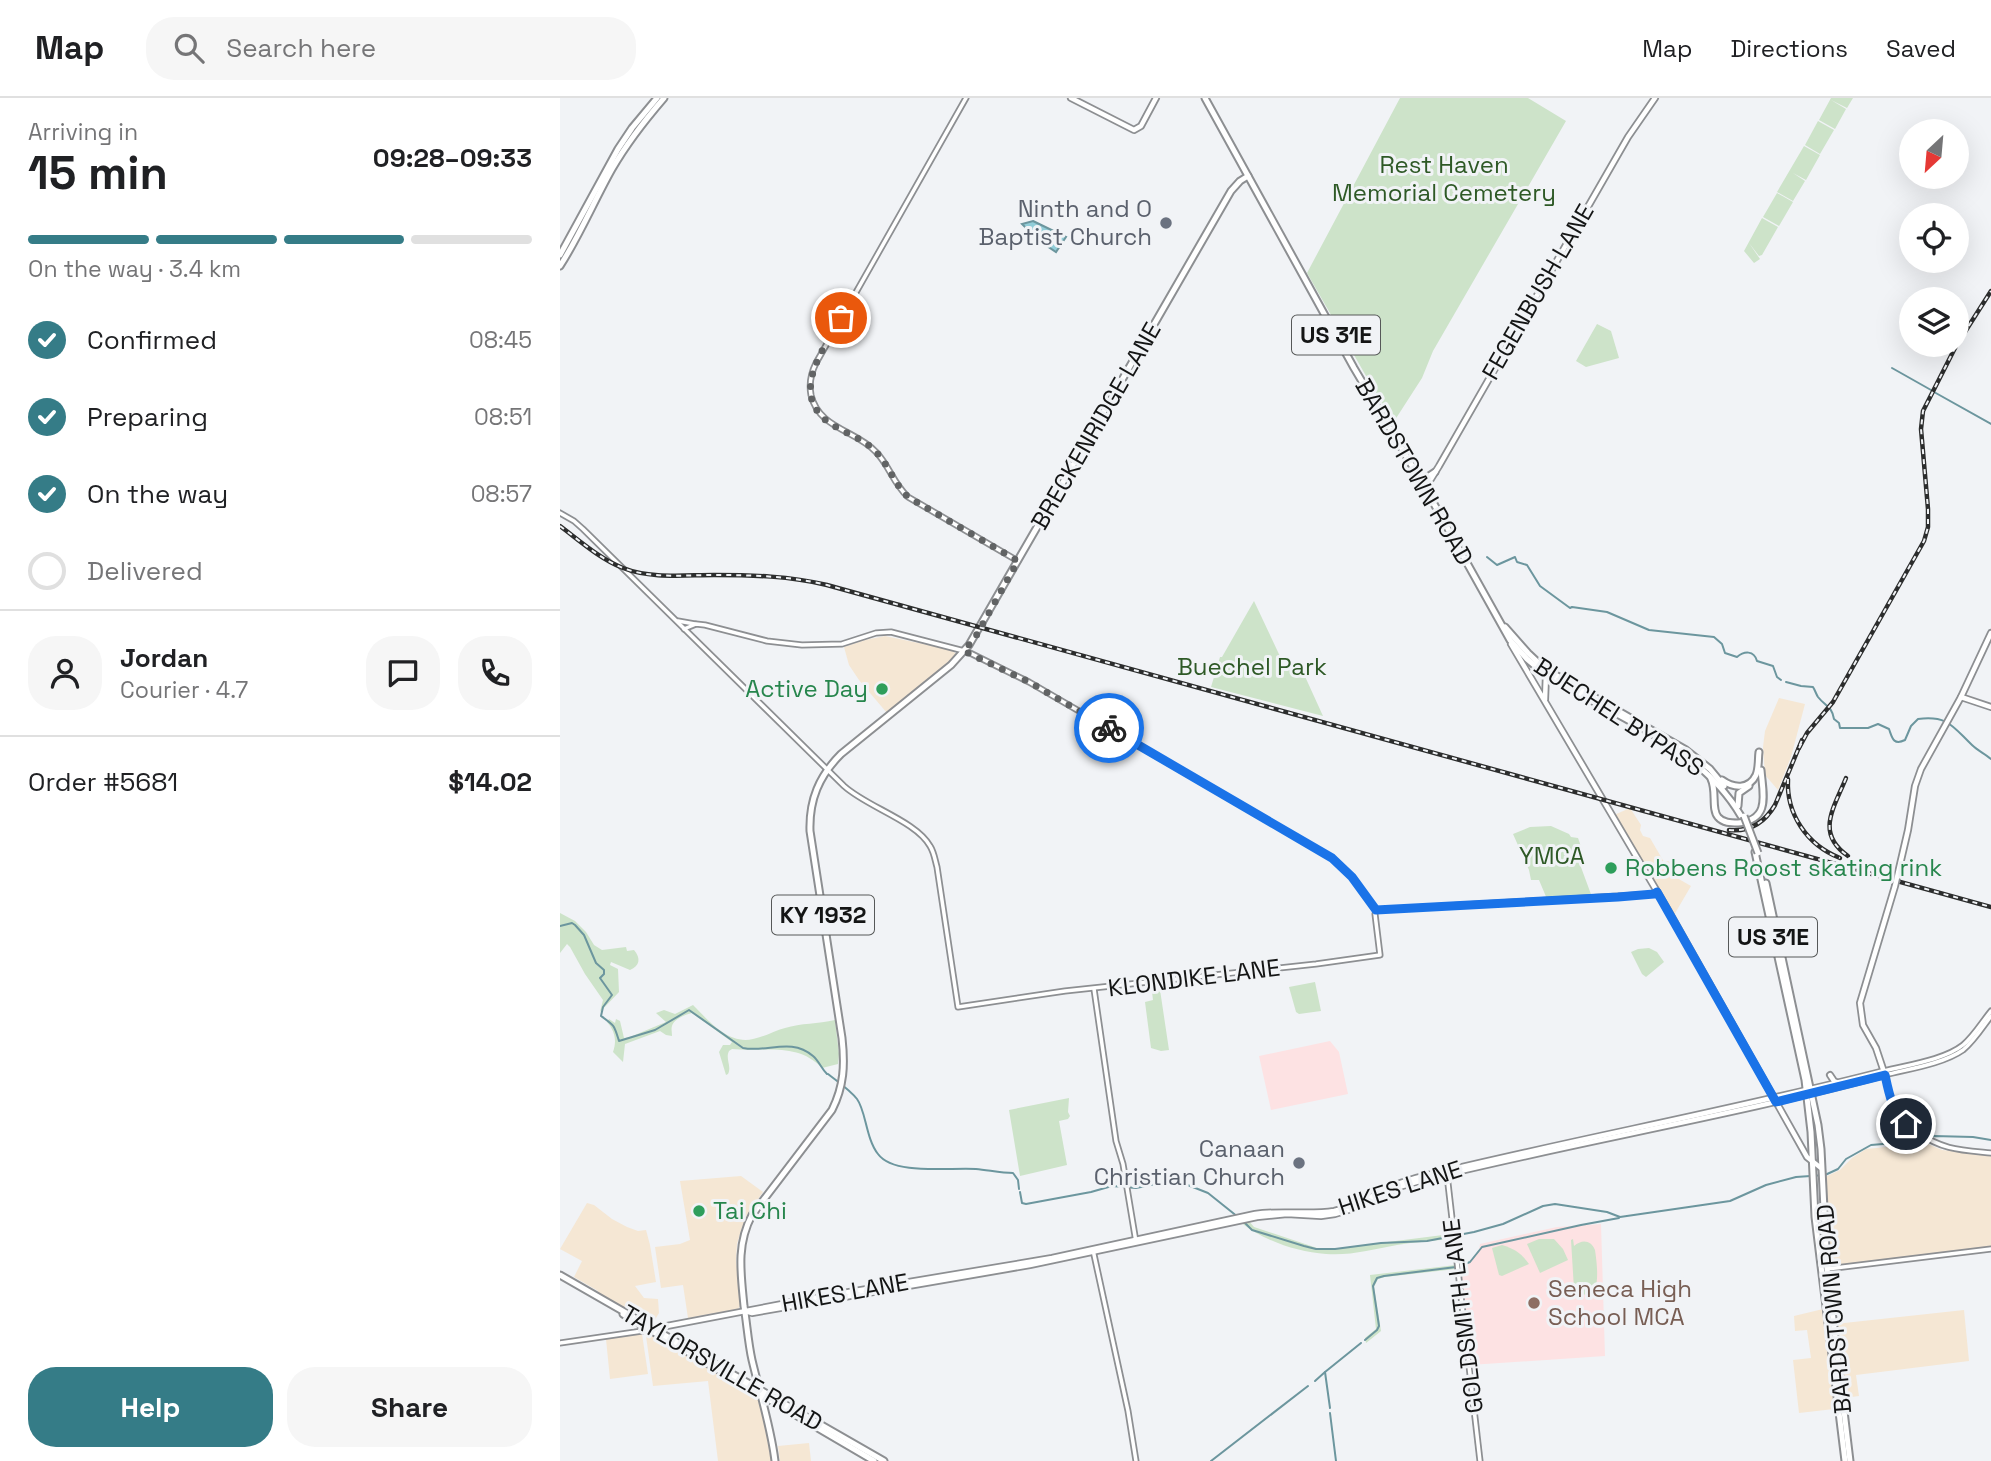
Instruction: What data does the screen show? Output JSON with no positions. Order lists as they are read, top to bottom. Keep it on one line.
{"streets":{"main road":["FEGENBUSH LANE","US 31E","BRECKENRIDGE LANE","BARDSTOWN ROAD","BUECHEL BYPASS","KY 1932","HIKES LANE","TAYLORSVILLE ROAD"],"street":["KLONDIKE LANE","GOLDSMITH LANE"]},"crossings":[["FEGENBUSH LANE","BARDSTOWN ROAD"],["BRECKENRIDGE LANE","BARDSTOWN ROAD"],["BRECKENRIDGE LANE","HIKES LANE"],["BRECKENRIDGE LANE","TAYLORSVILLE ROAD"],["BARDSTOWN ROAD","BUECHEL BYPASS"],["BARDSTOWN ROAD","HIKES LANE"],["BUECHEL BYPASS","HIKES LANE"],["KLONDIKE LANE","HIKES LANE"],["HIKES LANE","GOLDSMITH LANE"],["HIKES LANE","TAYLORSVILLE ROAD"]],"parks":["Rest Haven Memorial Cemetery","Buechel Park","YMCA"],"places":["Ninth and O Baptist Church","Active Day","Robbens Roost skating rink","Canaan Christian Church","Tai Chi","Seneca High School MCA"],"north":"bottom left","page":{"header":"Map","search":"Search here","nav":["Map","Directions","Saved"],"heading":["15 min","Arriving in","09:28–09:33"],"panel":["Jordan","Courier · 4.7","Order #5681","$14.02"],"bar":"On the way · 3.4 km","list":[["Confirmed","08:45"],["Preparing","08:51"],["On the way","08:57"],"Delivered"],"buttons":["Help","Share"]}}
